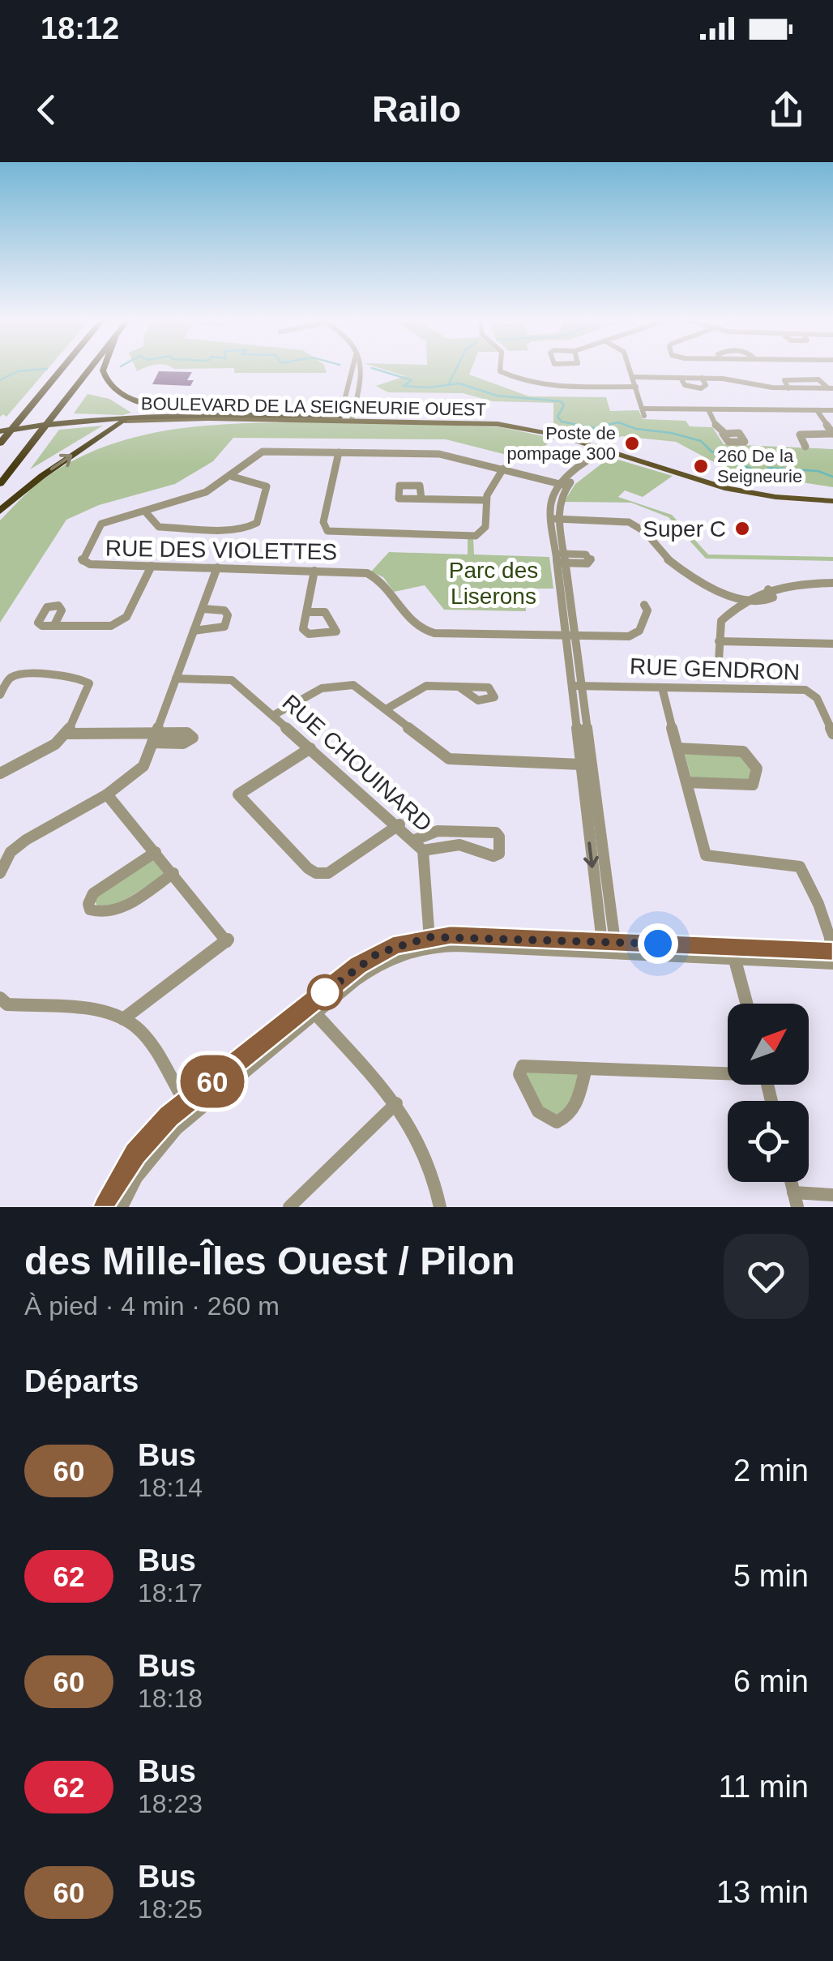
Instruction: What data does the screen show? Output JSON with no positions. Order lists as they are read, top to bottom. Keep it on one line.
{"streets":{"main road":["BOULEVARD DE LA SEIGNEURIE OUEST"],"street":["RUE DES VIOLETTES","RUE GENDRON","RUE CHOUINARD"]},"parks":["Parc des Liserons"],"places":["Poste de pompage 300","260 De la Seigneurie","Super C"],"lines":["bus line 60"],"north":"top right","page":{"status":"18:12","header":"Railo","on_map":"60","heading":[["des Mille-Îles Ouest / Pilon","À pied · 4 min · 260 m"],"Départs"],"list":[{"mark":"60","name":"Bus","note":"18:14","value":"2 min"},{"mark":"62","name":"Bus","note":"18:17","value":"5 min"},{"mark":"60","name":"Bus","note":"18:18","value":"6 min"},{"mark":"62","name":"Bus","note":"18:23","value":"11 min"},{"mark":"60","name":"Bus","note":"18:25","value":"13 min"}]}}
